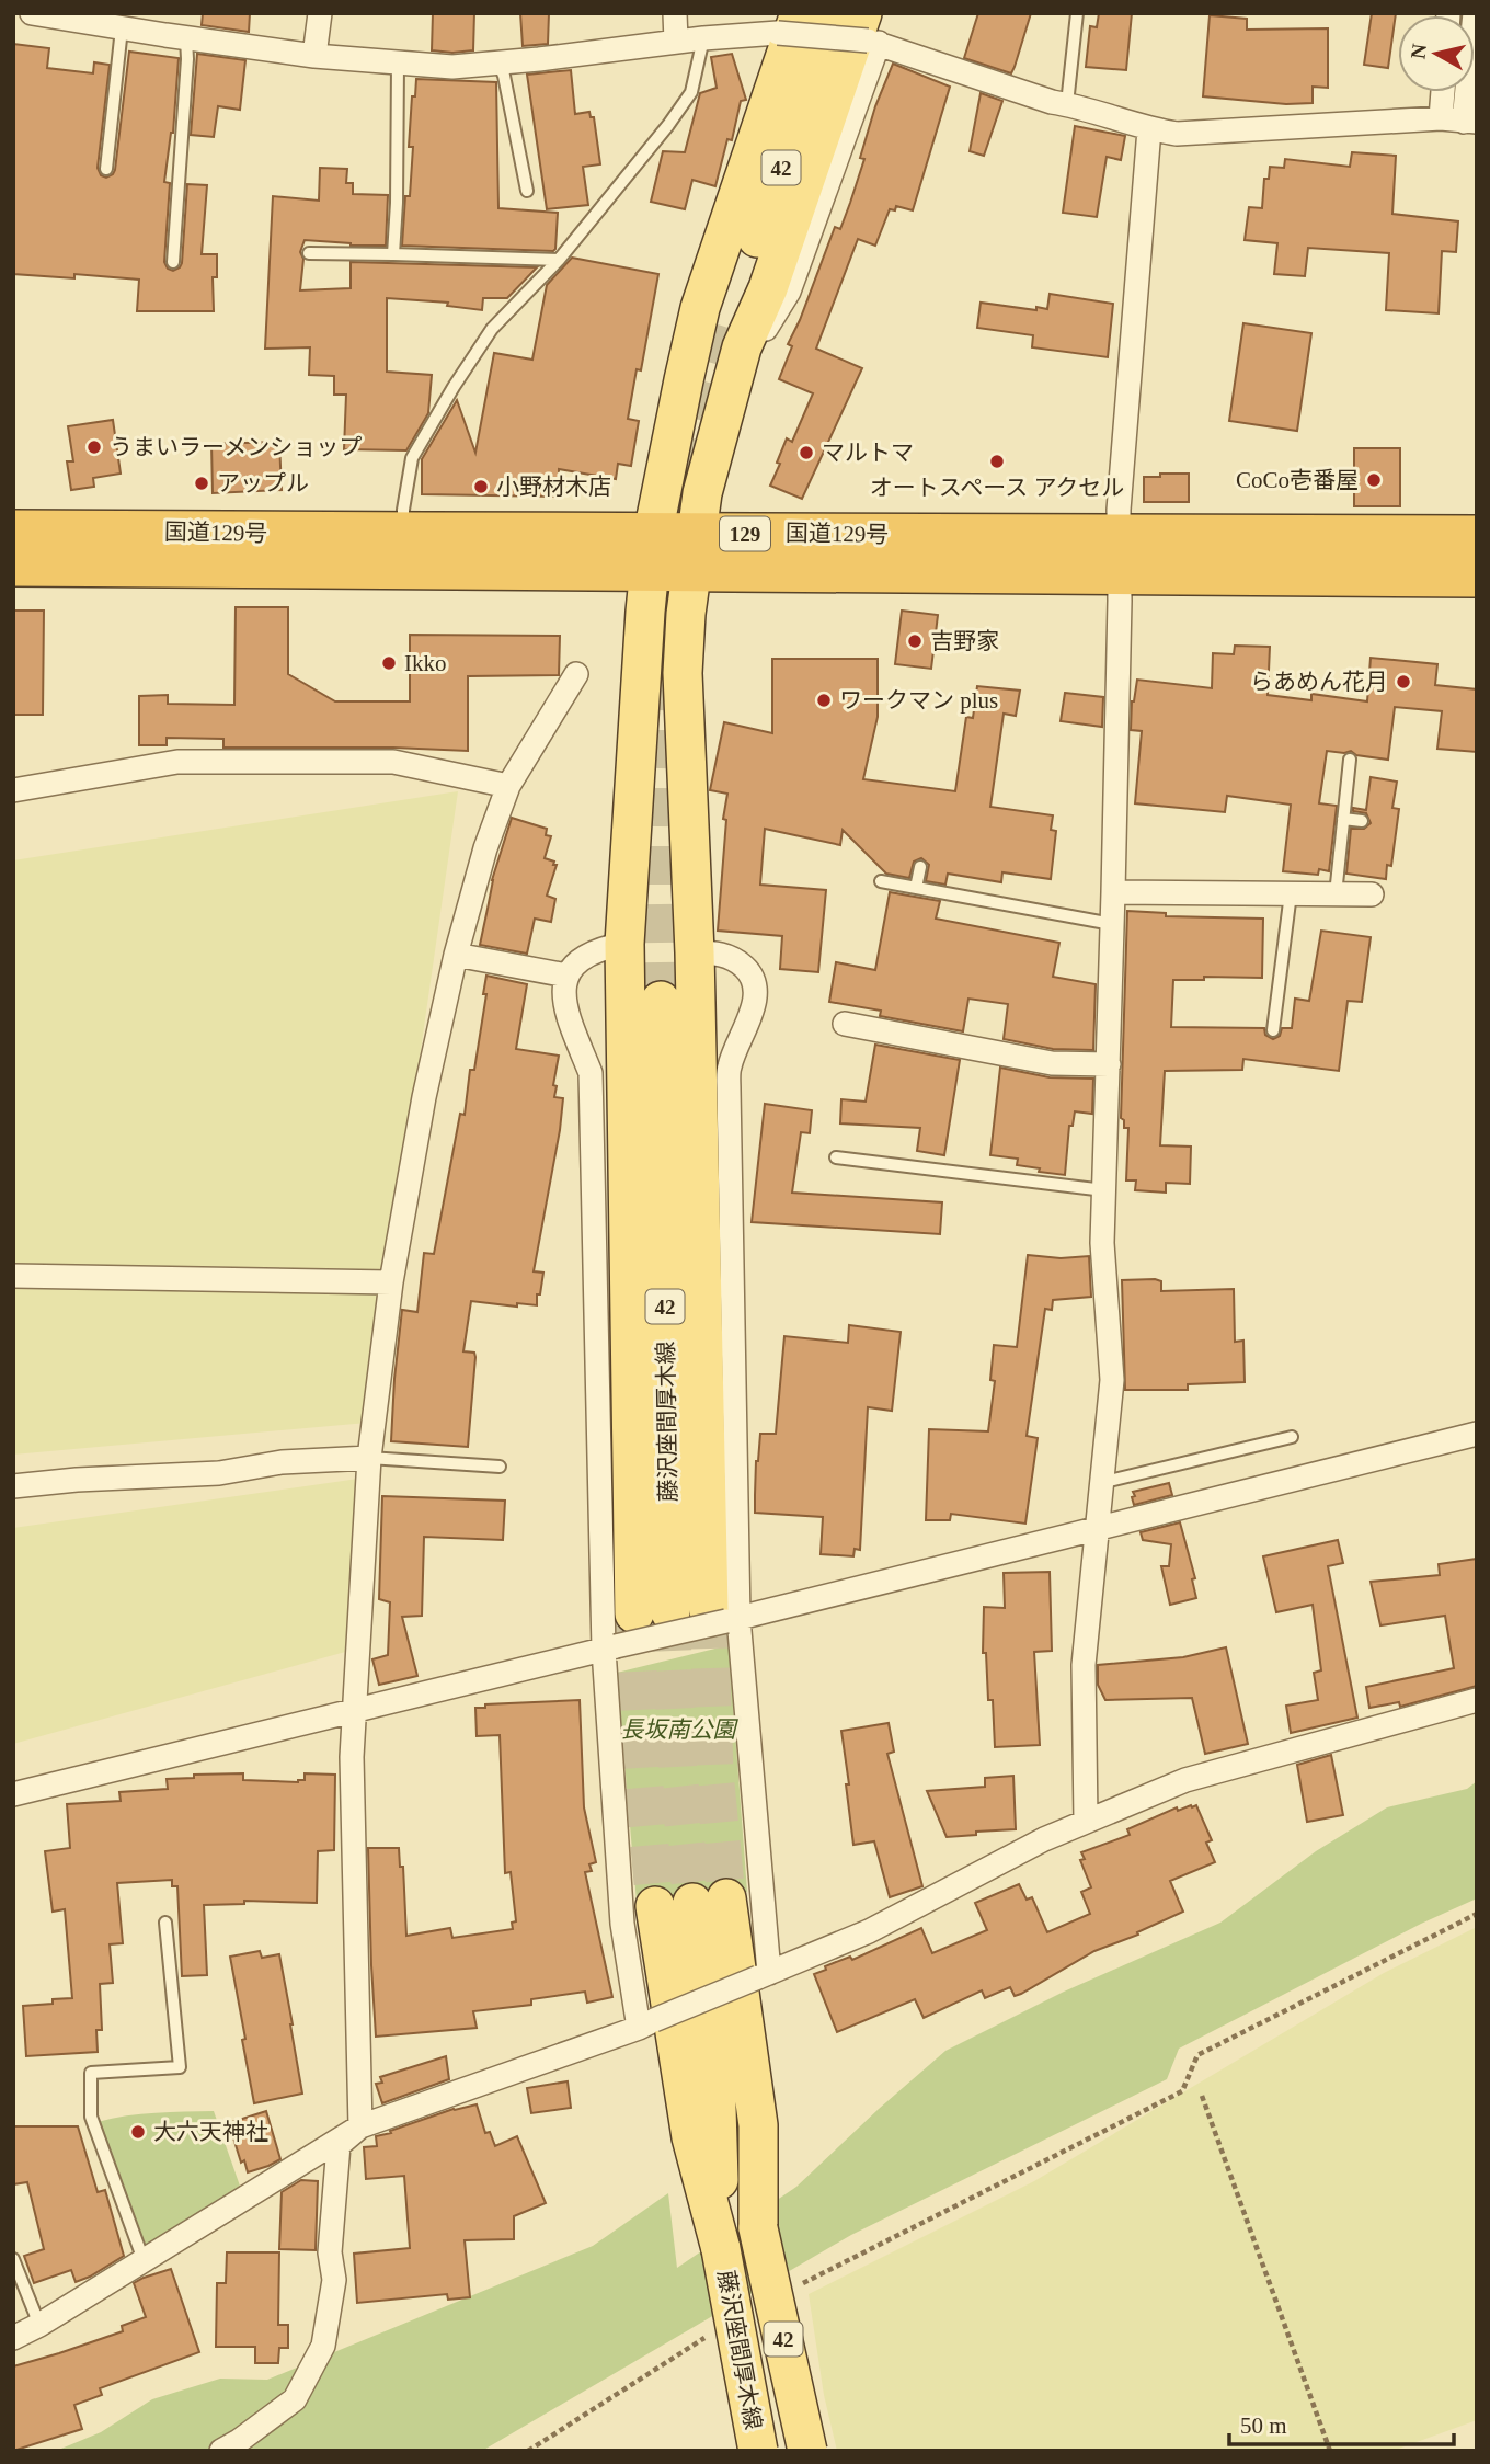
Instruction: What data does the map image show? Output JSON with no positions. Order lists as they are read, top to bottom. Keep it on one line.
{"streets":{"highway":["国道129号","129"],"main road":["42","藤沢座間厚木線"]},"crossings":[["42","藤沢座間厚木線"]],"parks":["長坂南公園"],"places":["うまいラーメンショップ","マルトマ","オートスペース アクセル","CoCo壱番屋","アップル","小野材木店","吉野家","Ikko","らあめん花月","ワークマン plus","大六天神社"],"scale_bar":"50 m","north":"left"}
